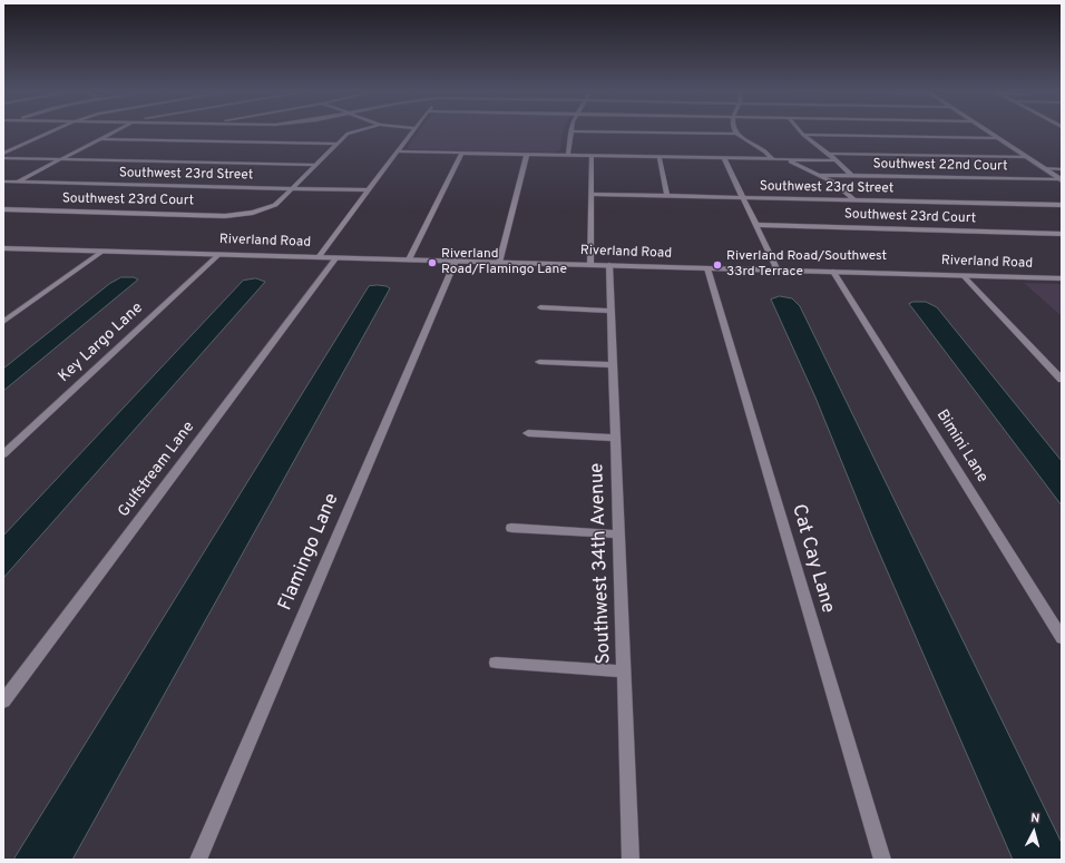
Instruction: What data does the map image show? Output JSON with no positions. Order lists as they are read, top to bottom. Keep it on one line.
{"streets":{"street":["Southwest 22nd Court","Southwest 23rd Street","Southwest 23rd Court","Riverland Road","Key Largo Lane","Bimini Lane","Gulfstream Lane","Flamingo Lane","Cat Cay Lane","Southwest 34th Avenue"]},"crossings":[["Southwest 23rd Street","Southwest 23rd Court"],["Riverland Road","Key Largo Lane"],["Riverland Road","Bimini Lane"],["Riverland Road","Gulfstream Lane"],["Riverland Road","Flamingo Lane"],["Riverland Road","Cat Cay Lane"],["Riverland Road","Southwest 34th Avenue"]],"places":["Riverland Road/Flamingo Lane","Riverland Road/Southwest 33rd Terrace"],"north":"top"}
